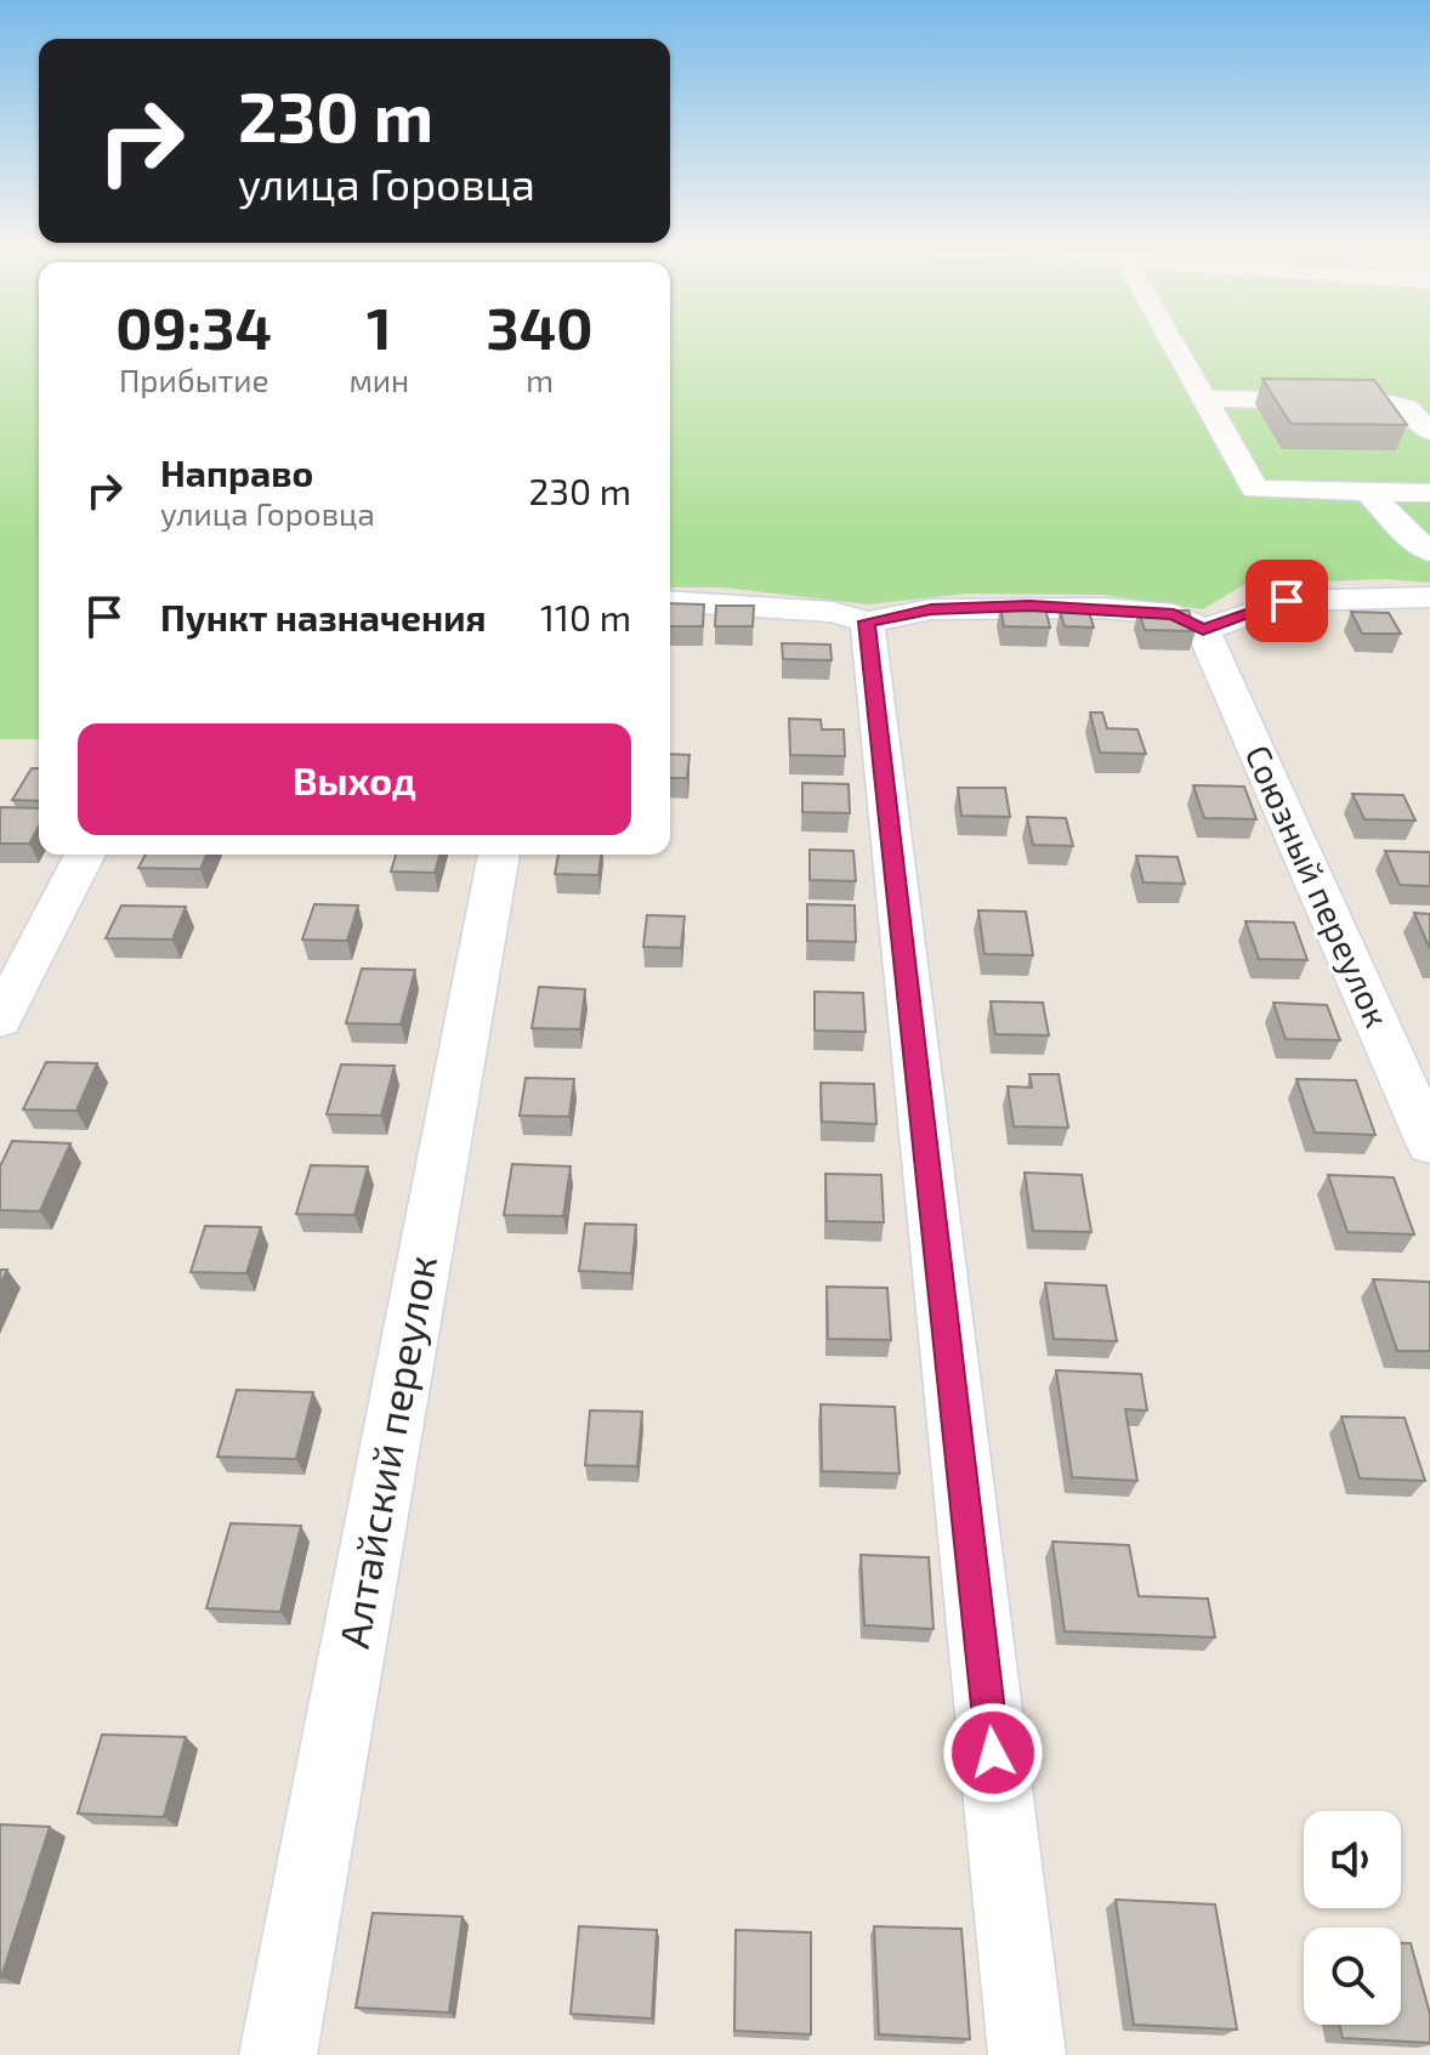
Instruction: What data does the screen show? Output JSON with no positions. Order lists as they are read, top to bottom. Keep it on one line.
{"streets":{"street":["Союзный переулок","Алтайский переулок"]},"page":{"turn":["230 m","улица Горовца"],"eta":["09:34","Прибытие","1","мин","340","m"],"list":[{"name":"Направо","note":"улица Горовца","value":"230 m"},{"name":"Пункт назначения","value":"110 m"}],"buttons":"Выход"}}
